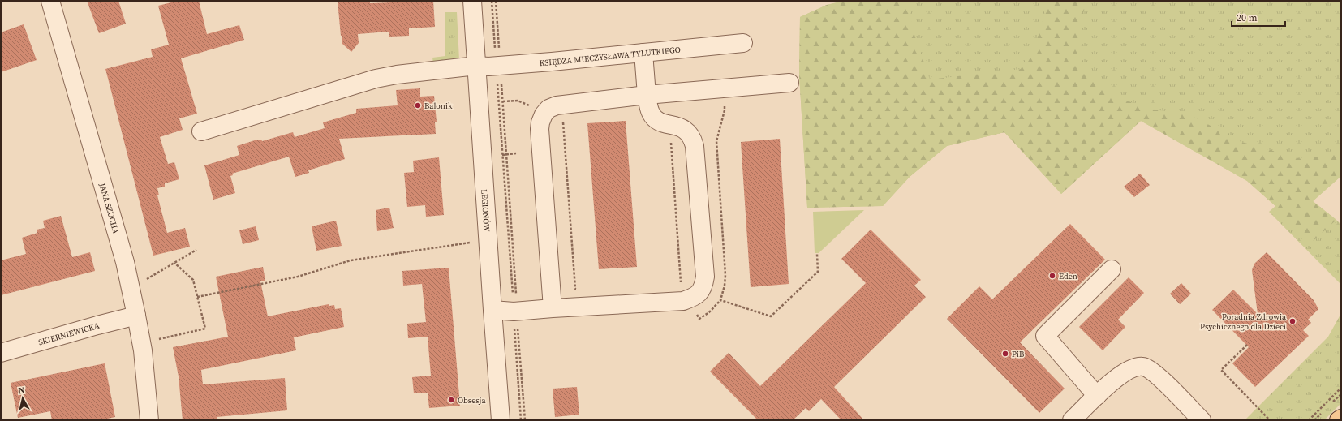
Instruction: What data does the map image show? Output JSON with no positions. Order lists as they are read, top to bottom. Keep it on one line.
{"streets":{"street":["KSIĘDZA MIECZYSŁAWA TYLUTKIEGO","JANA SZUCHA","LEGIONÓW","SKIERNIEWICKA"]},"crossings":[["KSIĘDZA MIECZYSŁAWA TYLUTKIEGO","LEGIONÓW"],["JANA SZUCHA","SKIERNIEWICKA"]],"places":["Balonik","Eden","Poradnia Zdrowia Psychicznego dla Dzieci","PiB","Obsesja"],"scale_bar":"20 m","north":"top"}
